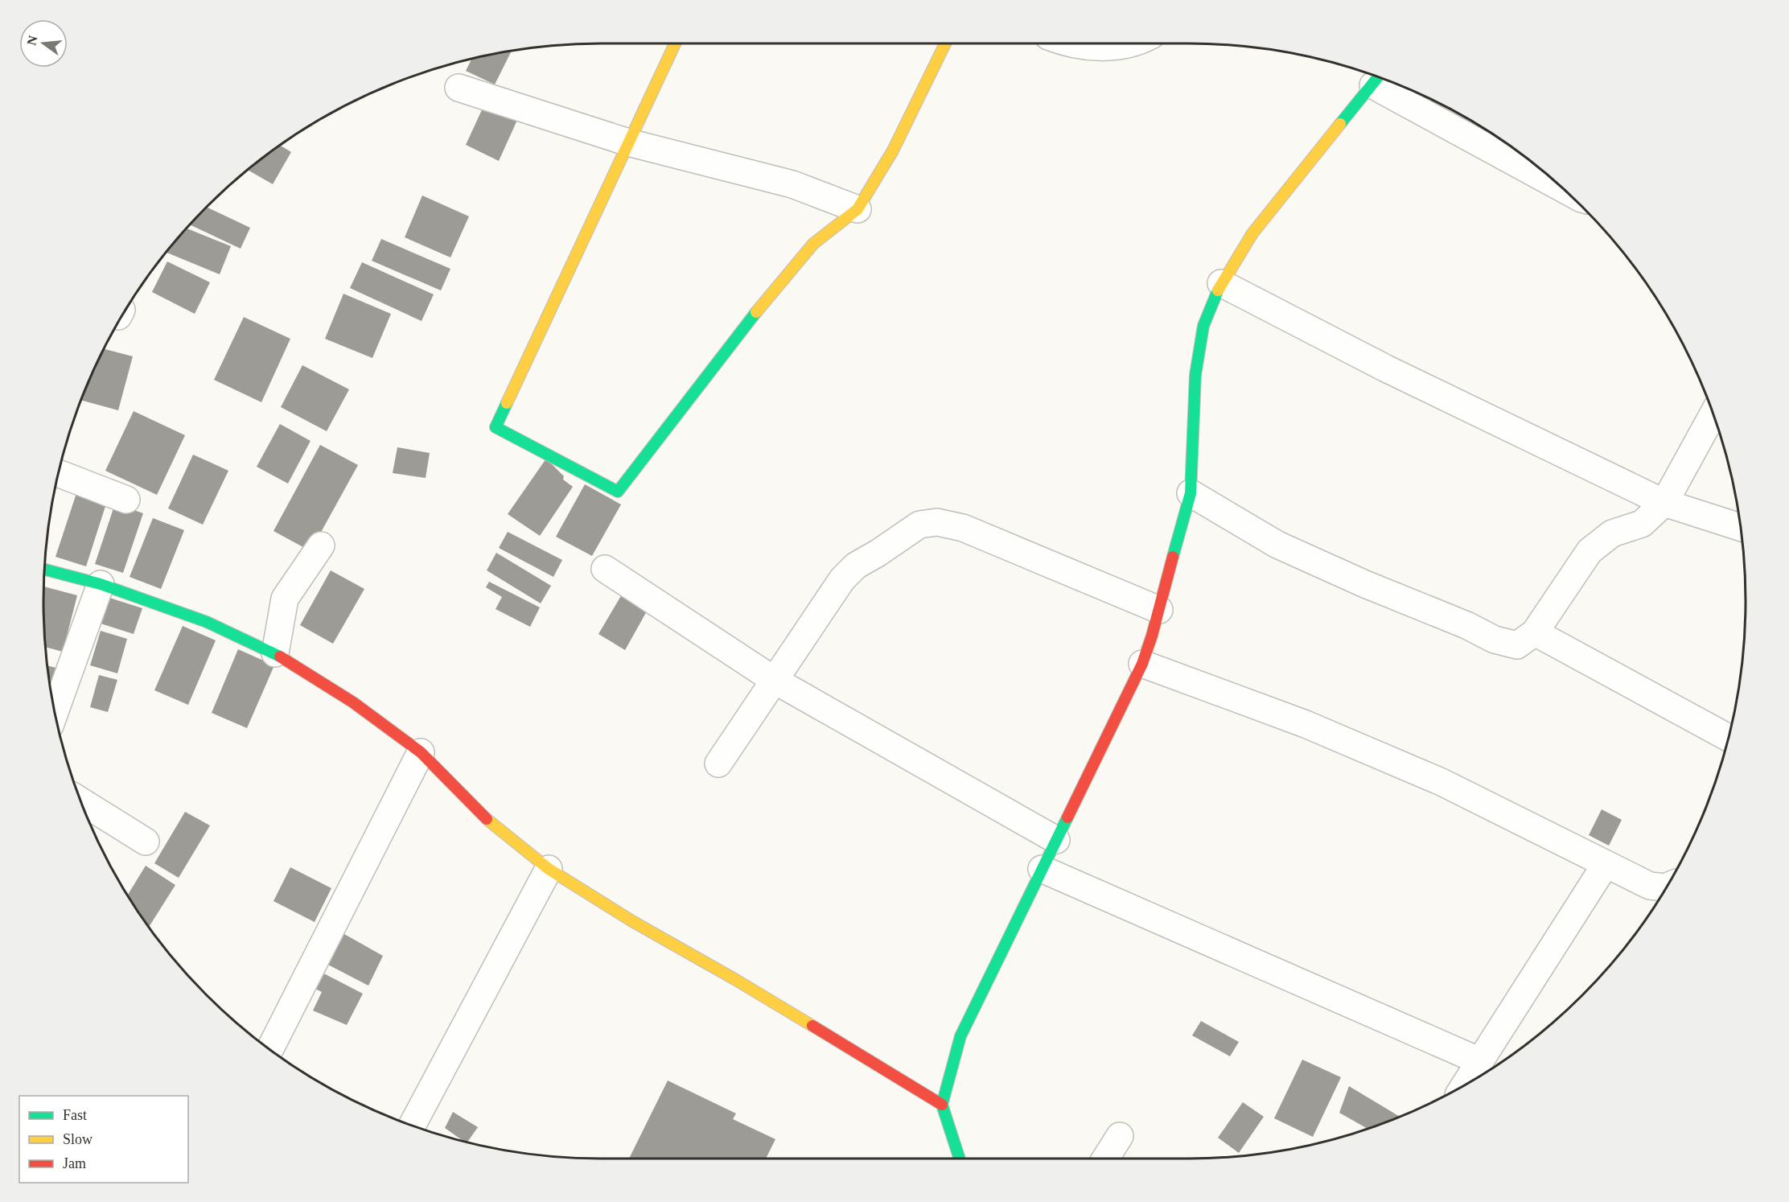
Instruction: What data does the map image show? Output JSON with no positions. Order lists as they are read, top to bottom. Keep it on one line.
{"legend":["Fast","Slow","Jam"],"north":"left"}
